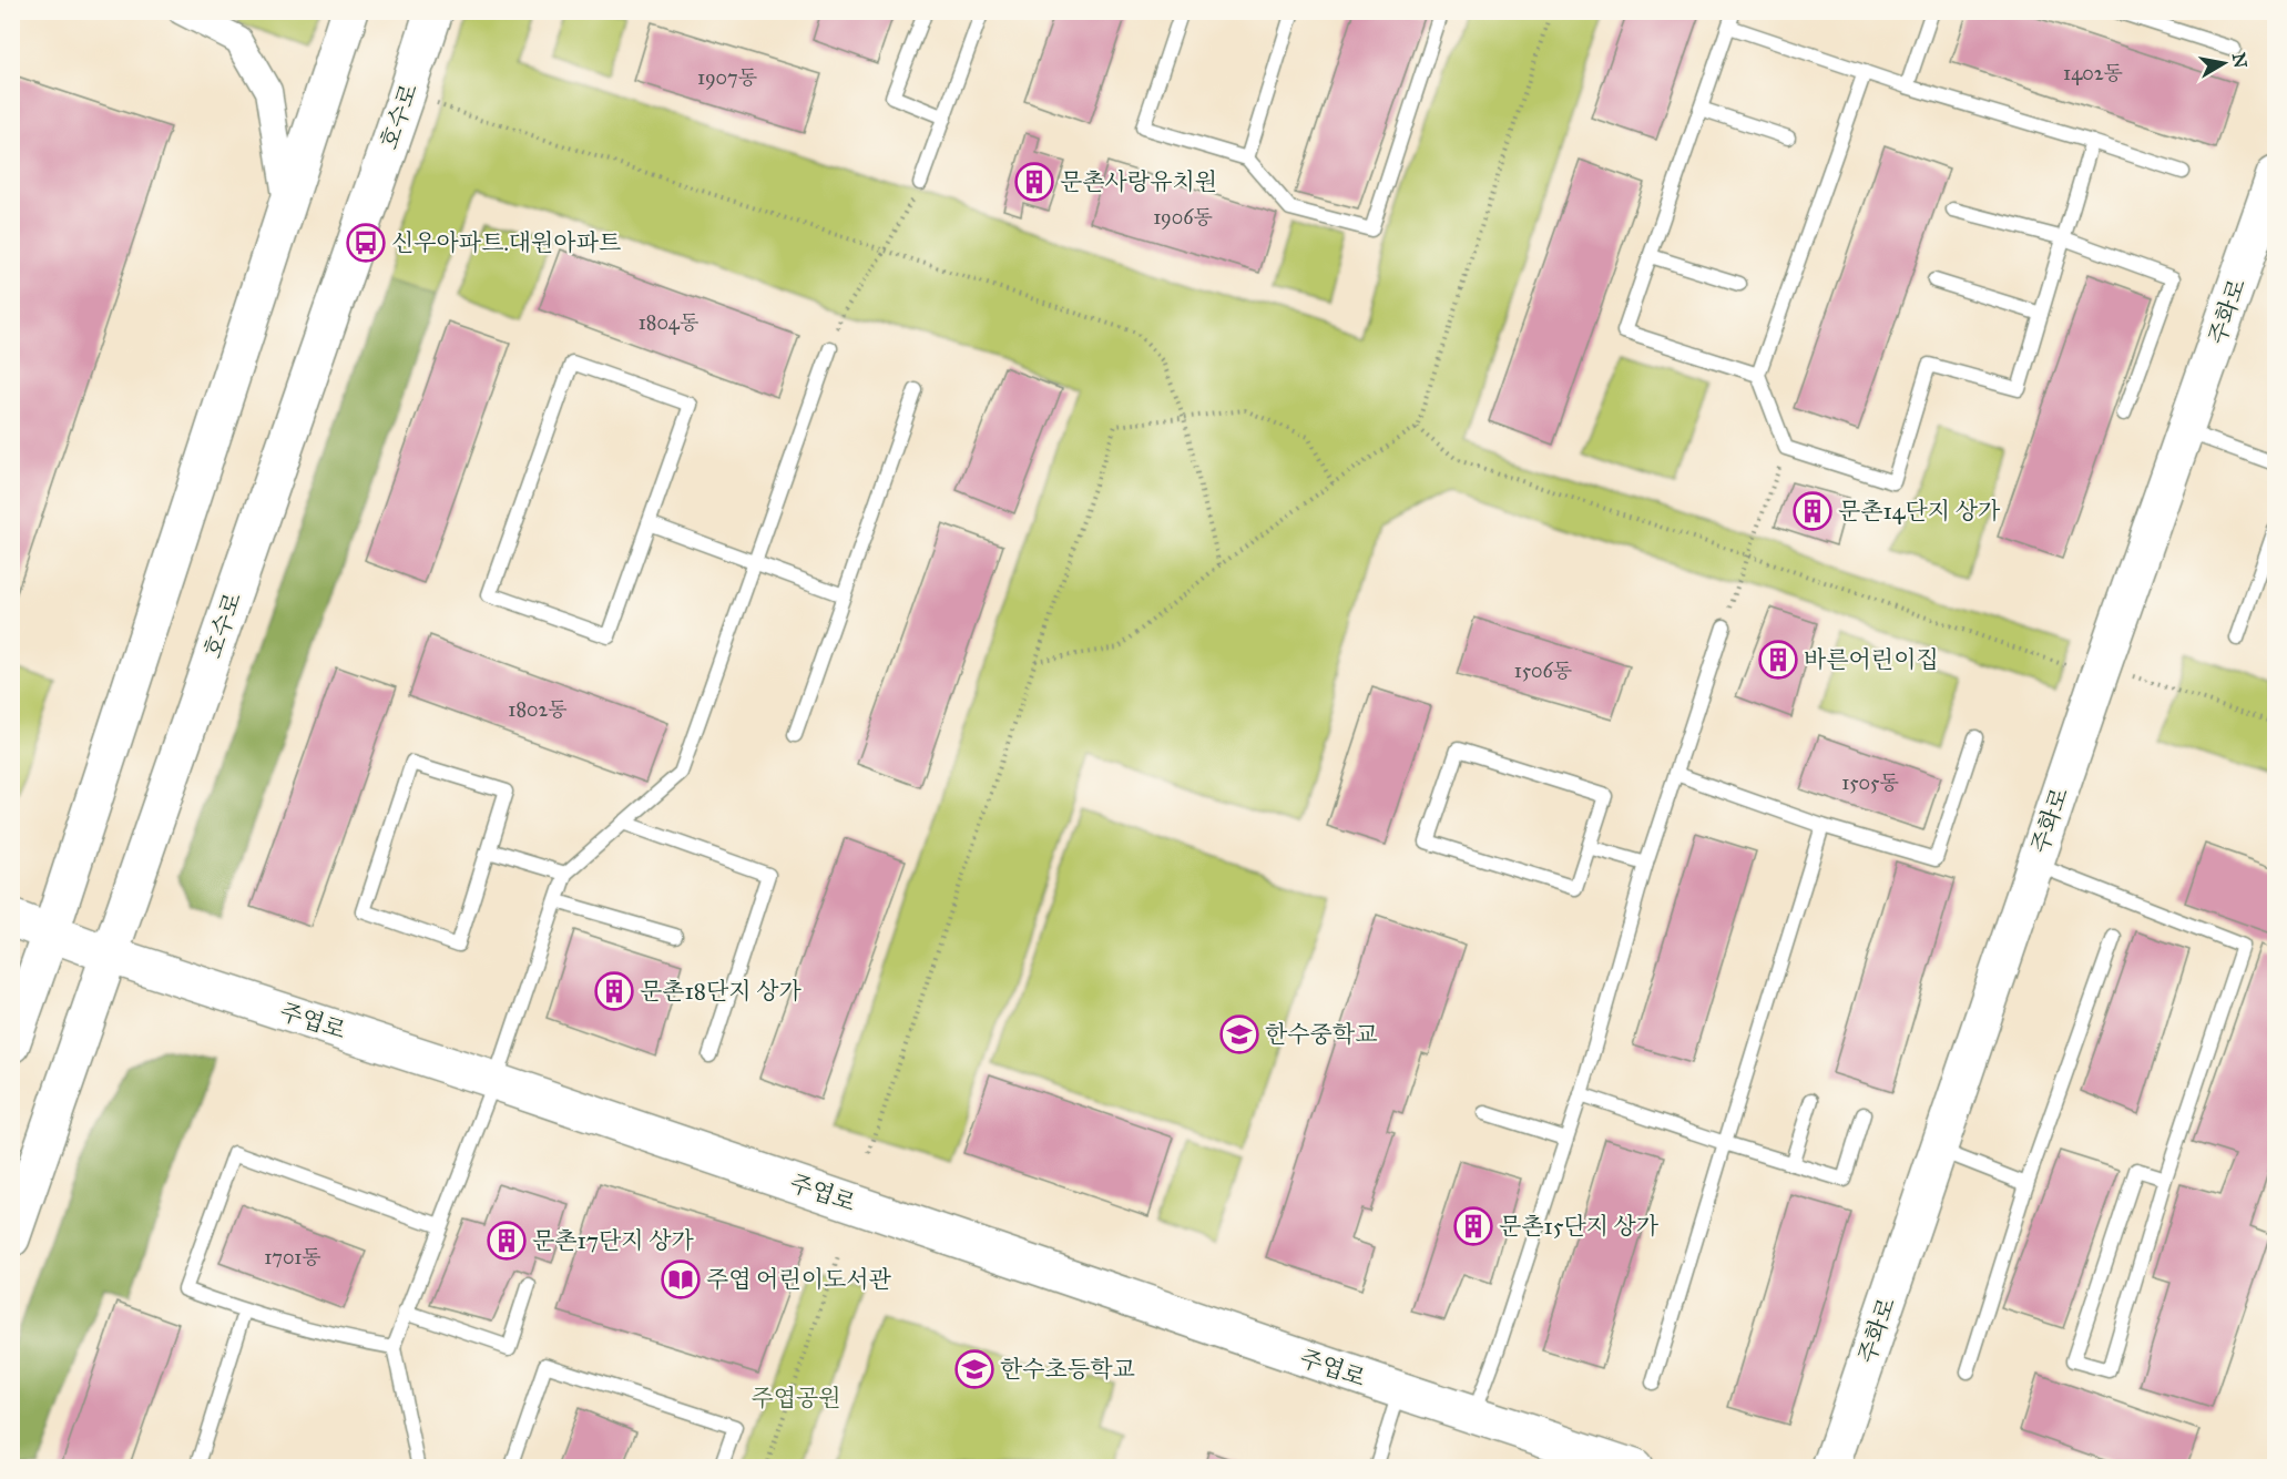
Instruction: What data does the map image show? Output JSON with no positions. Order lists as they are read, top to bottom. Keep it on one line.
{"streets":{"street":["호수로","주화로","주엽로"]},"crossings":[["호수로","주엽로"]],"parks":["주엽공원"],"places":{"building":["문촌사랑유치원","문촌14단지 상가","바른어린이집","문촌18단지 상가","문촌15단지 상가","문촌17단지 상가"],"bus stop":["신우아파트.대원아파트"],"school or university":["한수중학교","한수초등학교"],"library":["주엽 어린이도서관"]},"house_numbers":["1402동","1907동","1906동","1804동","1506동","1802동","1505동","1701동"],"north":"right"}
